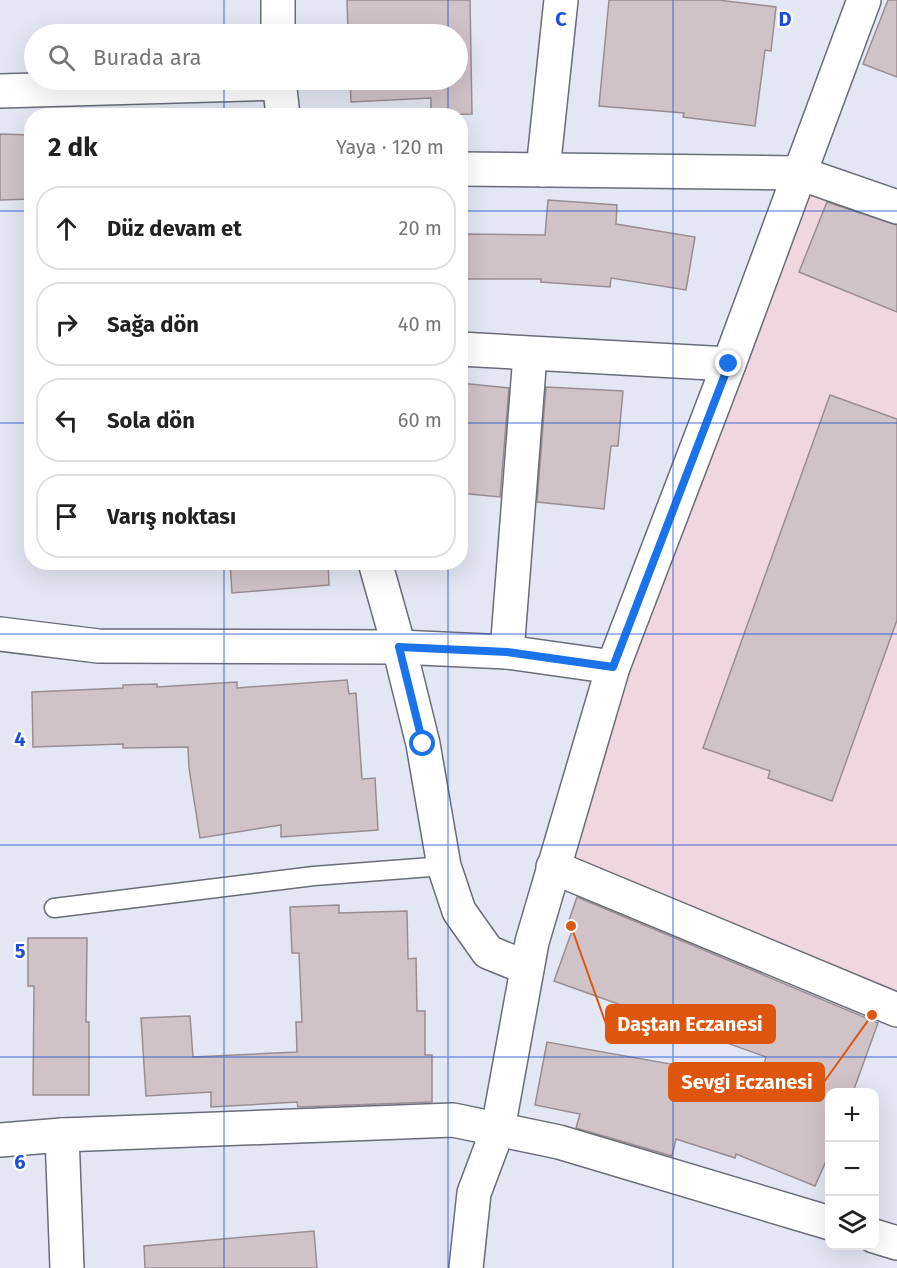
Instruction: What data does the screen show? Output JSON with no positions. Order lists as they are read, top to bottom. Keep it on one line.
{"places":["Daştan Eczanesi","Sevgi Eczanesi"],"page":{"search":"Burada ara","heading":["2 dk","Yaya · 120 m"],"list":[["Düz devam et","20 m"],["Sağa dön","40 m"],["Sola dön","60 m"],"Varış noktası"],"map_buttons":["+","−"]},"grid":{"columns":["C","D"],"rows":["4","5","6"]}}
